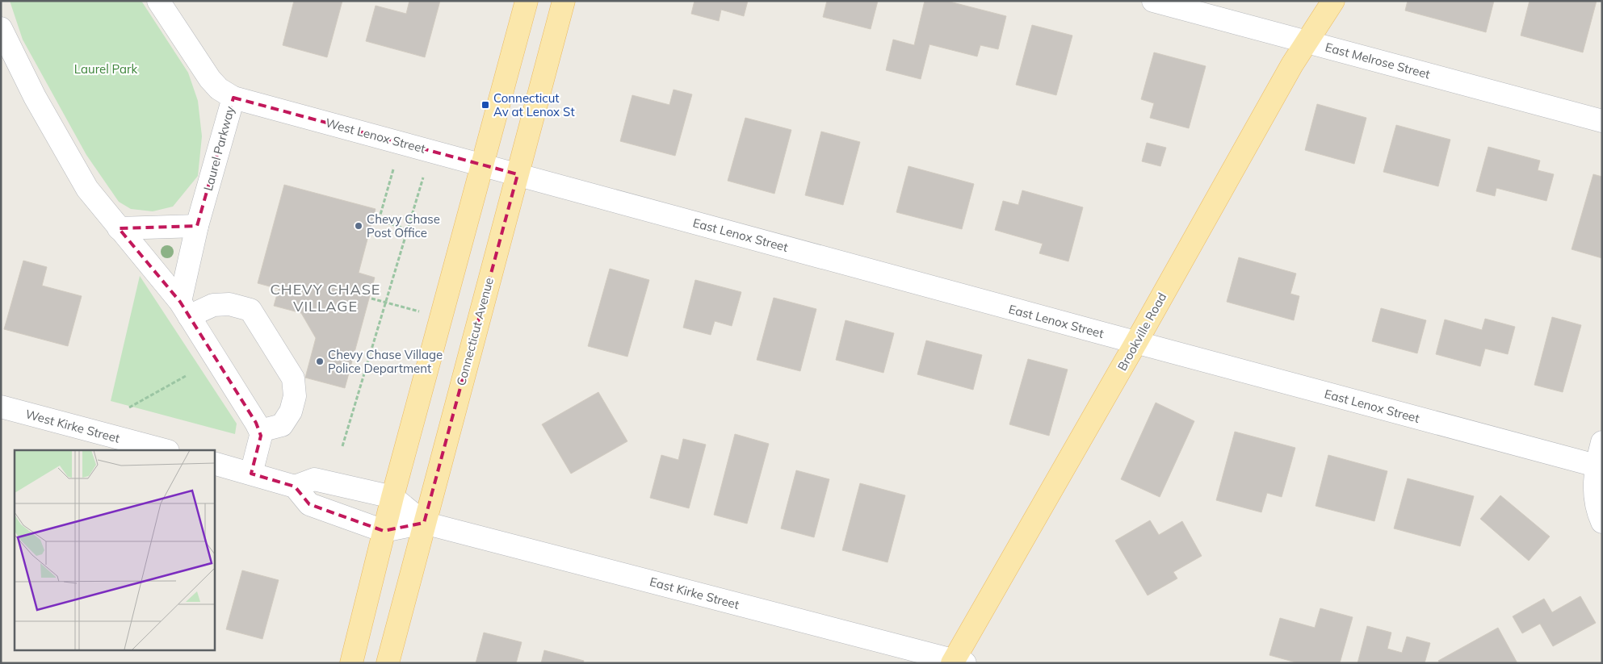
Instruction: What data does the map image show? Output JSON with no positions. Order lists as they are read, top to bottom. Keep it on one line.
{"streets":{"main road":["Connecticut Avenue","Brookville Road"],"street":["East Melrose Street","West Lenox Street","Laurel Parkway","East Lenox Street","West Kirke Street","East Kirke Street"]},"crossings":[["East Melrose Street","Brookville Road"],["West Lenox Street","Laurel Parkway"],["West Lenox Street","East Lenox Street"],["West Lenox Street","Connecticut Avenue"],["East Lenox Street","Connecticut Avenue"],["East Lenox Street","Brookville Road"],["Connecticut Avenue","East Kirke Street"],["Brookville Road","East Kirke Street"]],"districts":["CHEVY CHASE VILLAGE"],"parks":["Laurel Park"],"places":{"transit":["Connecticut Av at Lenox St"],"other":["Chevy Chase Post Office","Chevy Chase Village Police Department"]}}
